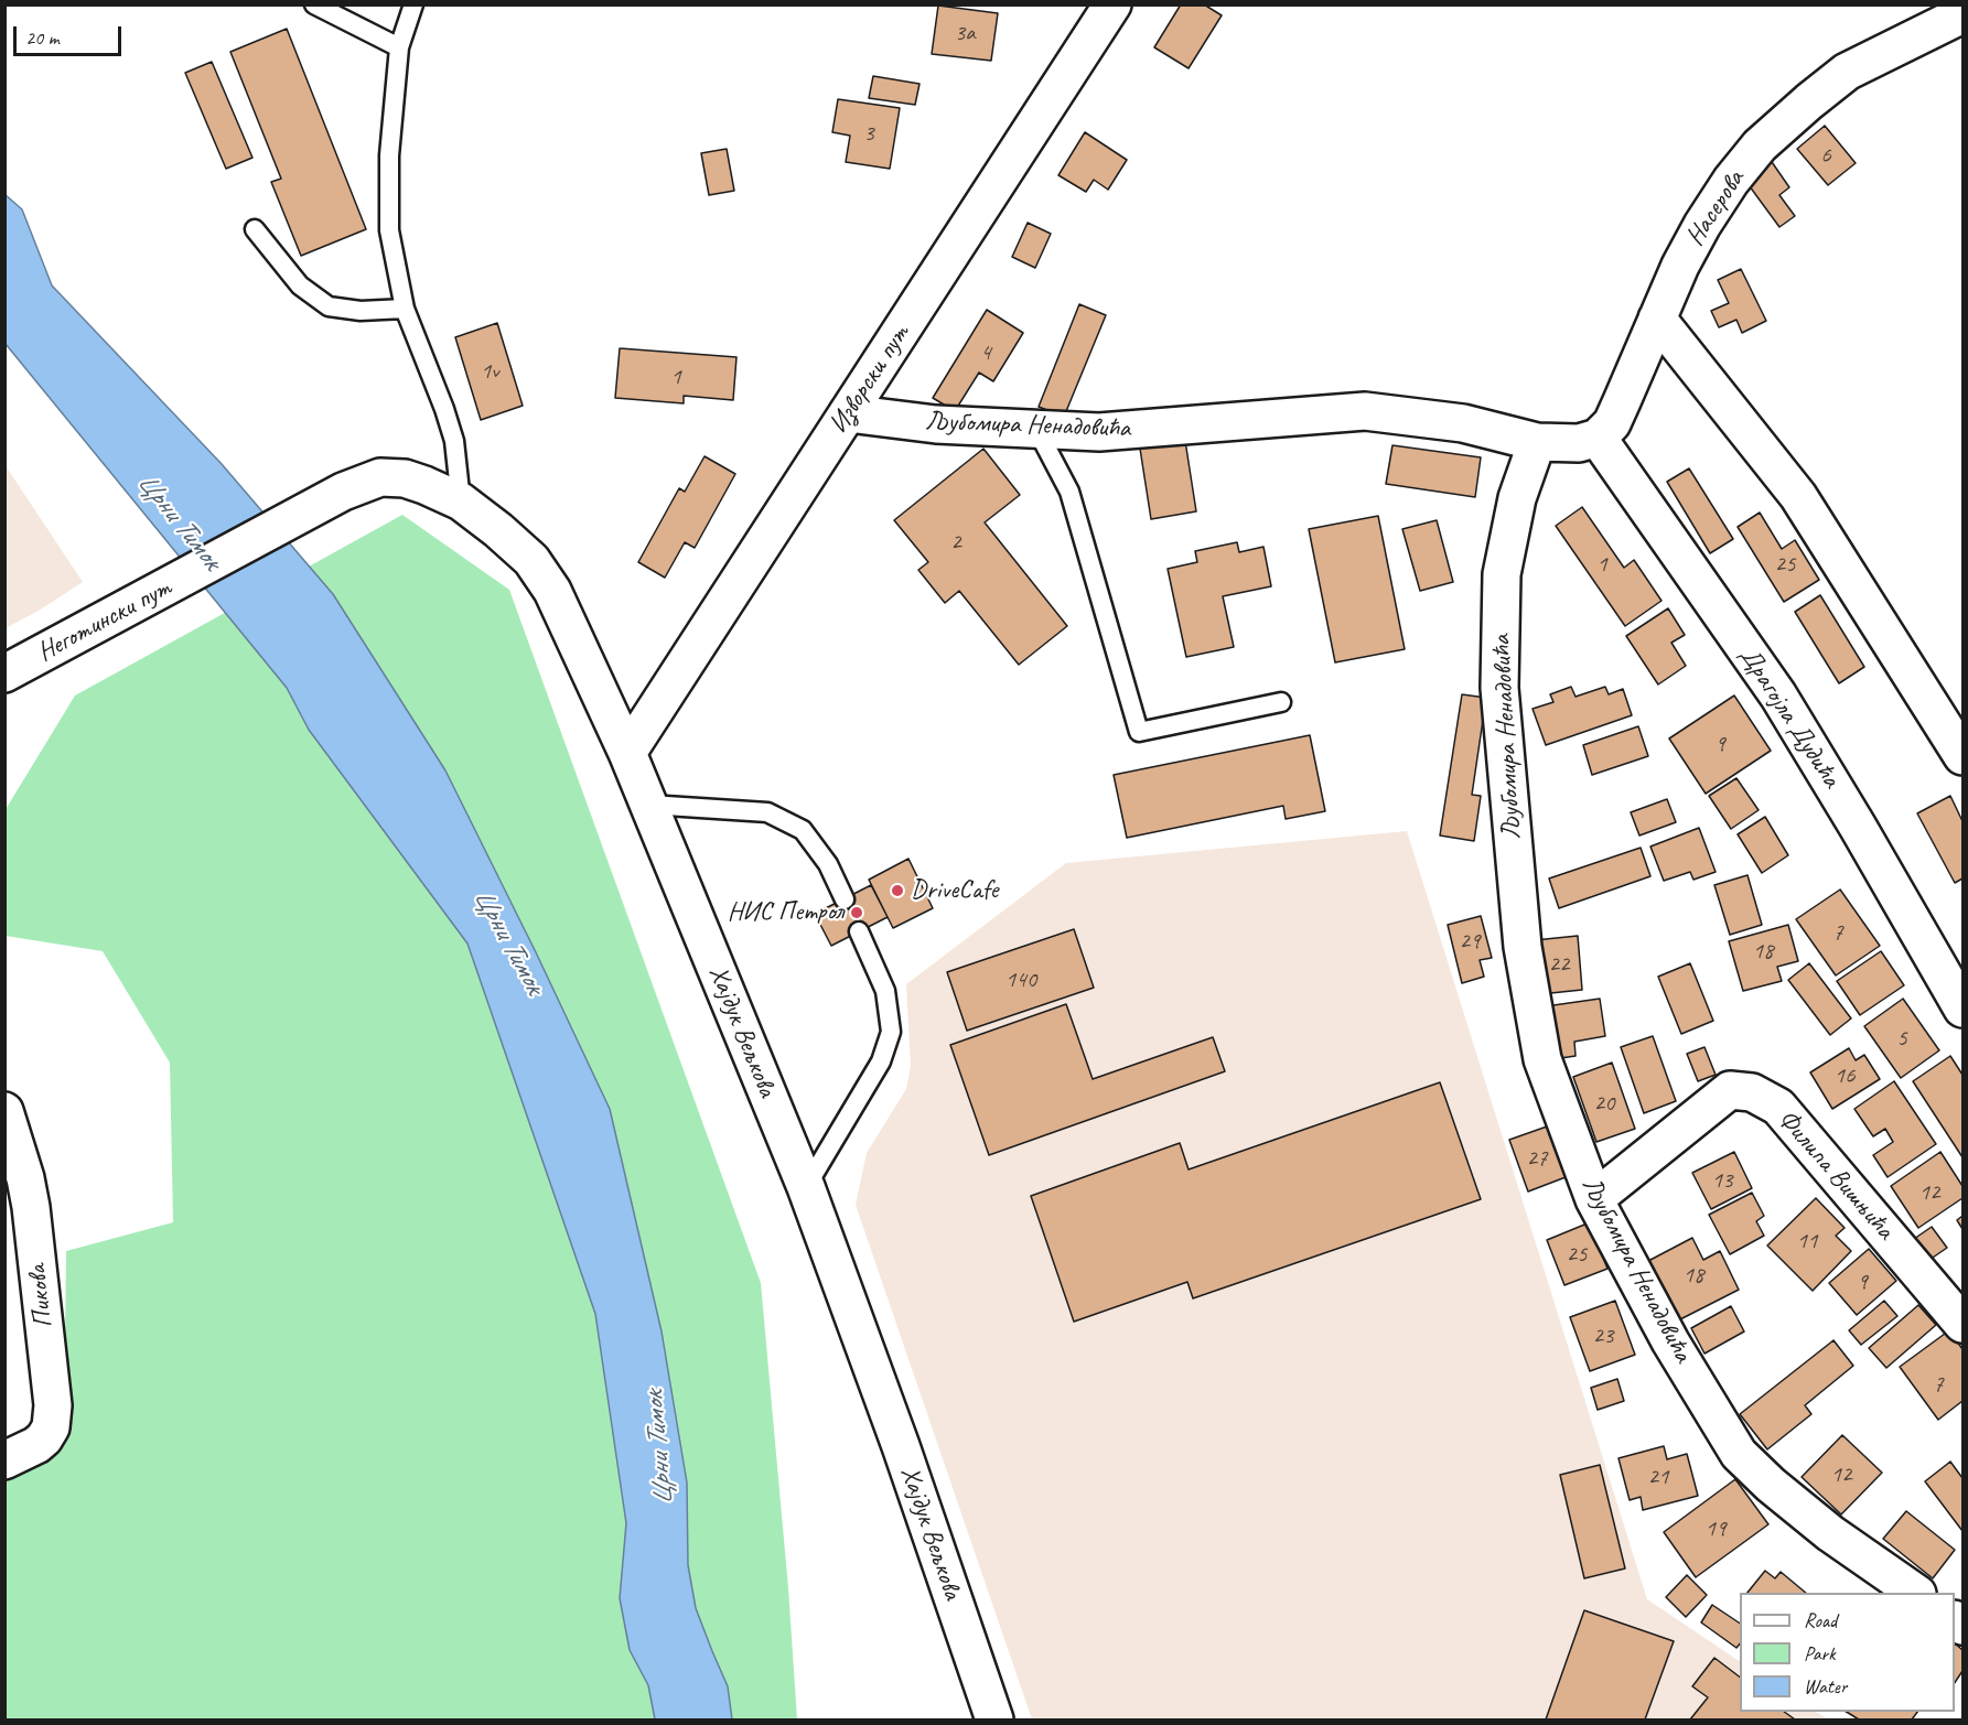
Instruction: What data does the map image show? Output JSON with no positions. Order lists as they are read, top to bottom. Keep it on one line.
{"streets":{"street":["Насерова","Изворски пут","Љубомира Ненадовића","Неготински пут","Драгојла Дудића","Хајдук Вељкова","Филипа Вишњића","Пикова"]},"crossings":[["Насерова","Драгојла Дудића"],["Изворски пут","Љубомира Ненадовића"],["Изворски пут","Хајдук Вељкова"],["Љубомира Ненадовића","Филипа Вишњића"],["Неготински пут","Хајдук Вељкова"]],"water":["Црни Тимок"],"places":["DriveCafe","НИС Петрол"],"house_numbers":["3a","3","6","4","1v","1","2","1","25","9","7","29","18","22","140","5","16","20","27","13","12","11","25","18","9","23","7","12","21","19"],"legend":["Road","Park","Water"],"scale_bar":"20 m"}
